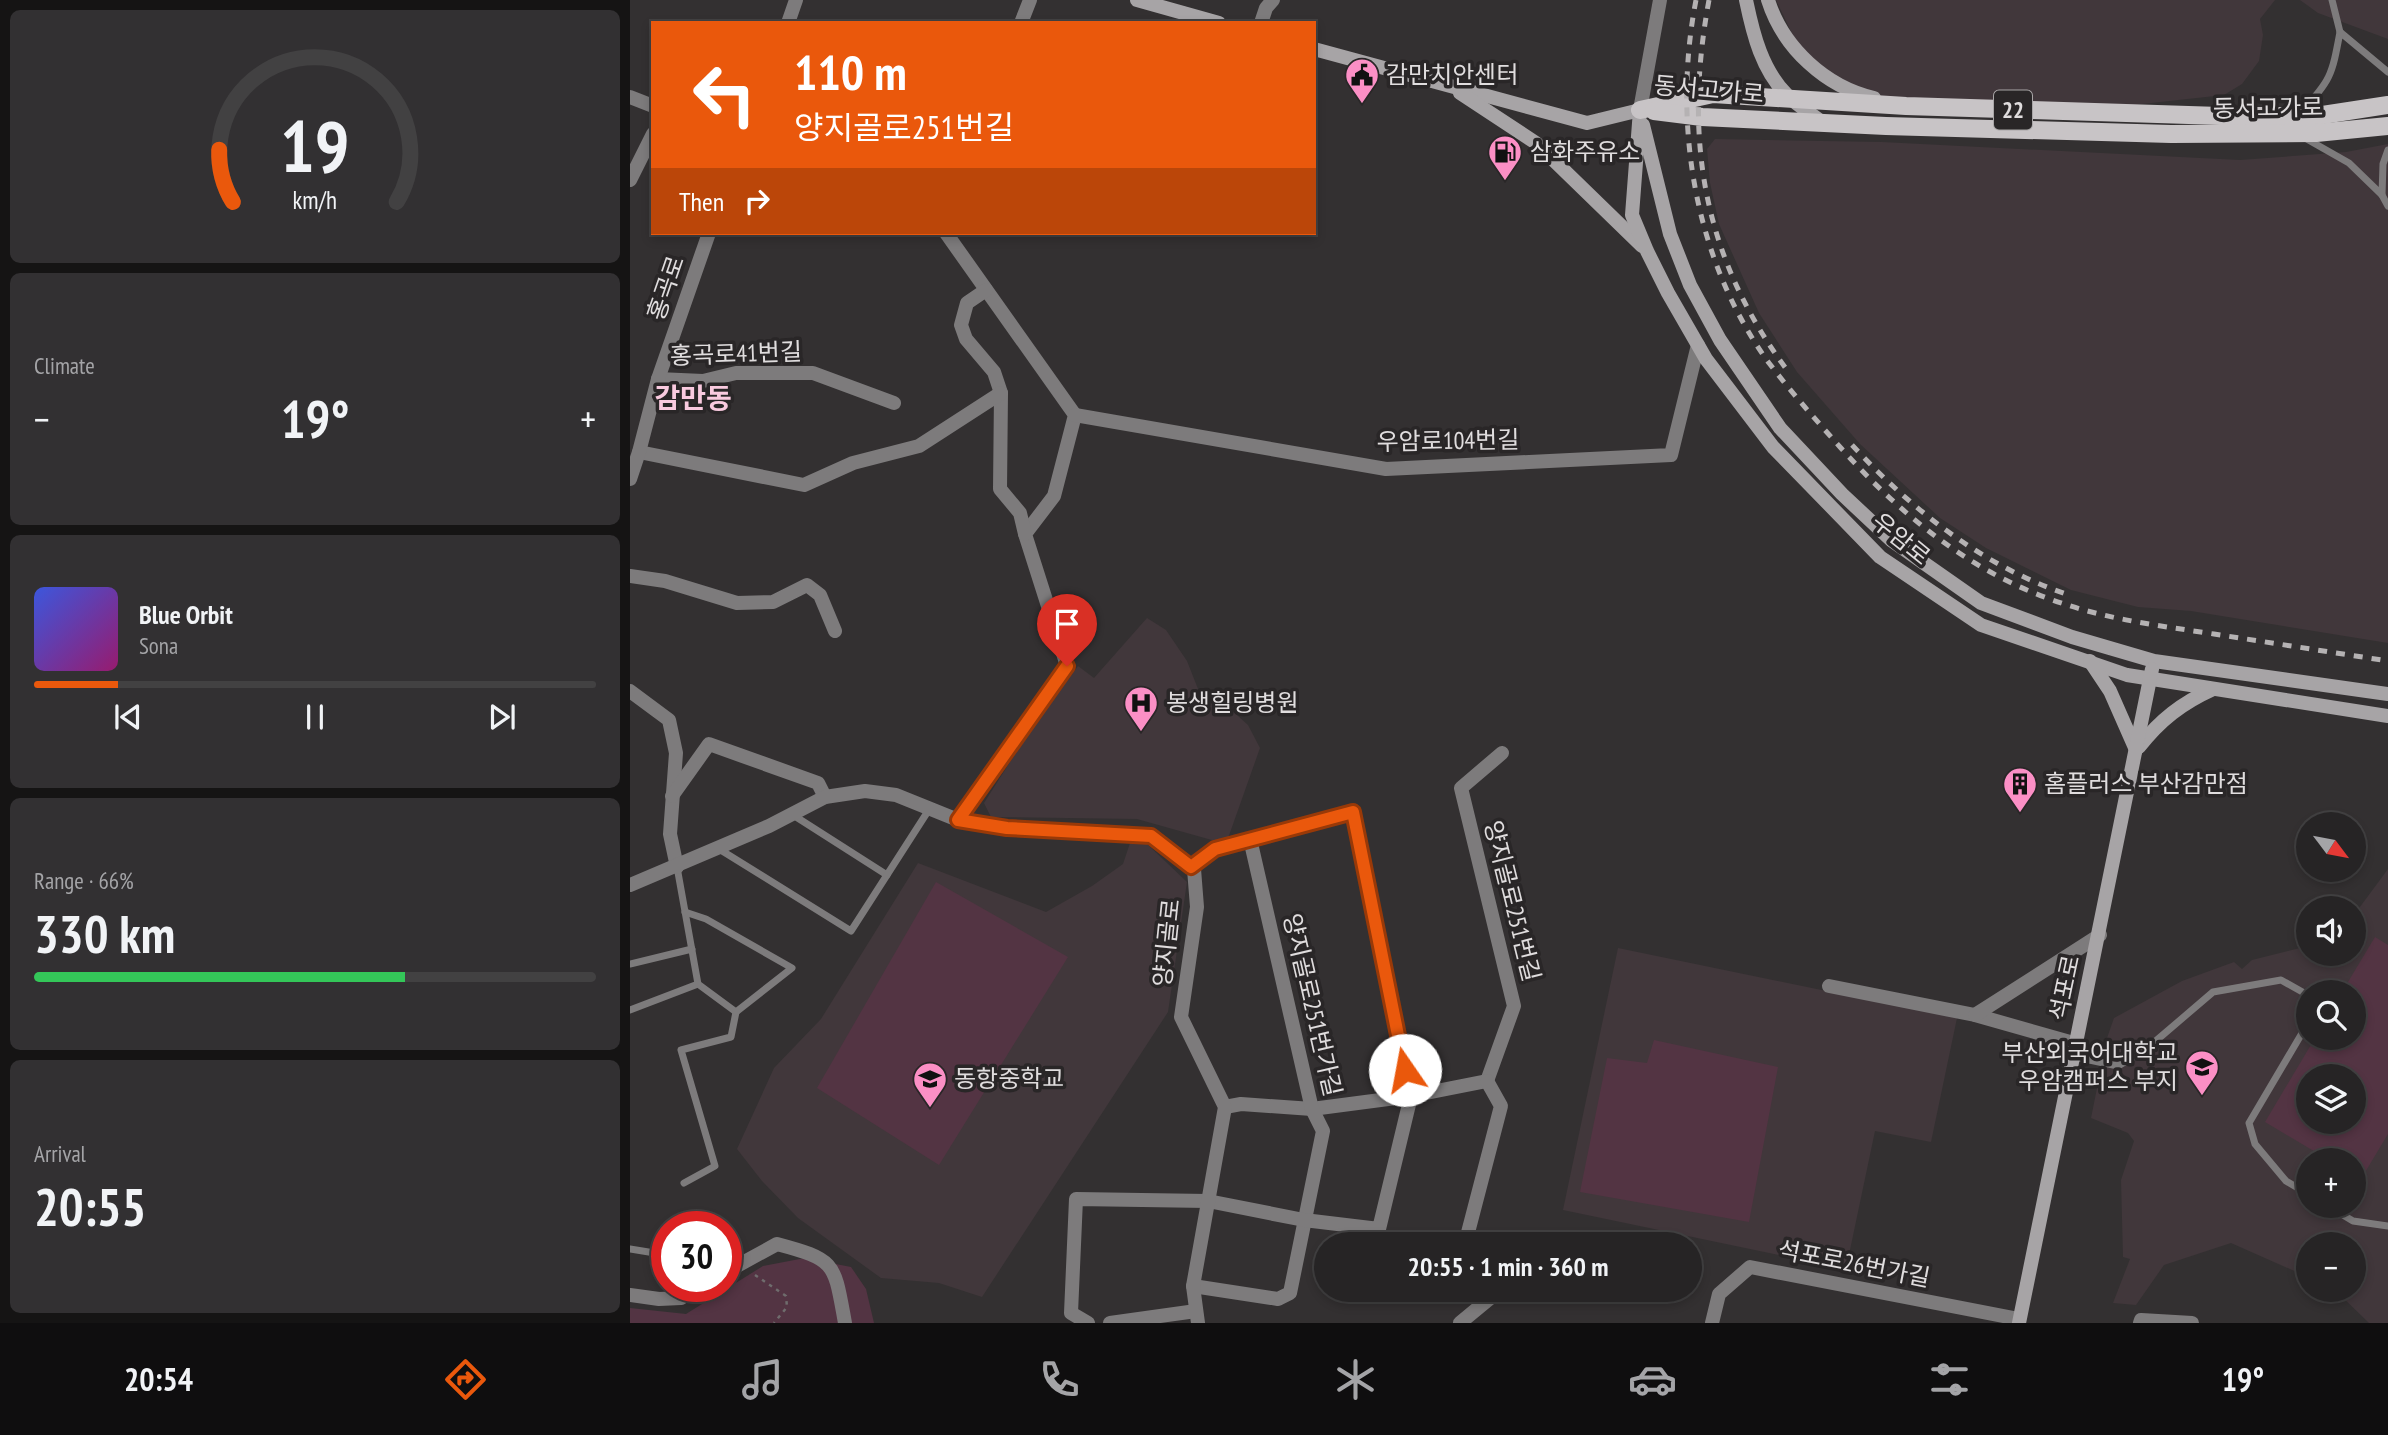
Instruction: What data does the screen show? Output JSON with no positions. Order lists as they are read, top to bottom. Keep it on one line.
{"streets":{"main road":["동서고가로","22","우암로","석포로"],"street":["홍곡로","홍곡로41번길","우암로104번길","양지골로251번길","양지골로","양지골로251번가길","석포로26번가길"]},"crossings":[["동서고가로","우암로"],["홍곡로","홍곡로41번길"],["우암로104번길","우암로"],["우암로","석포로"],["석포로","석포로26번가길"]],"districts":["감만동"],"places":{"public building":["감만치안센터"],"fuel station":["삼화주유소"],"hospital":["봉생힐링병원"],"building":["홈플러스 부산감만점"],"school or university":["부산외국어대학교 우암캠퍼스 부지","동항중학교"]},"north":"bottom right","page":{"turn":["110 m","양지골로251번길"],"then":"Then","tile":["Climate",["Range · 66%","330 km"],["Arrival","20:55"]],"heat":["−","19°","+"],"song":["Blue Orbit","Sona"],"map_buttons":["+","−"],"limit":"30","trip":"20:55 · 1 min · 360 m","tabs":["20:54","19°"],"gauge":["19","km/h"]}}
